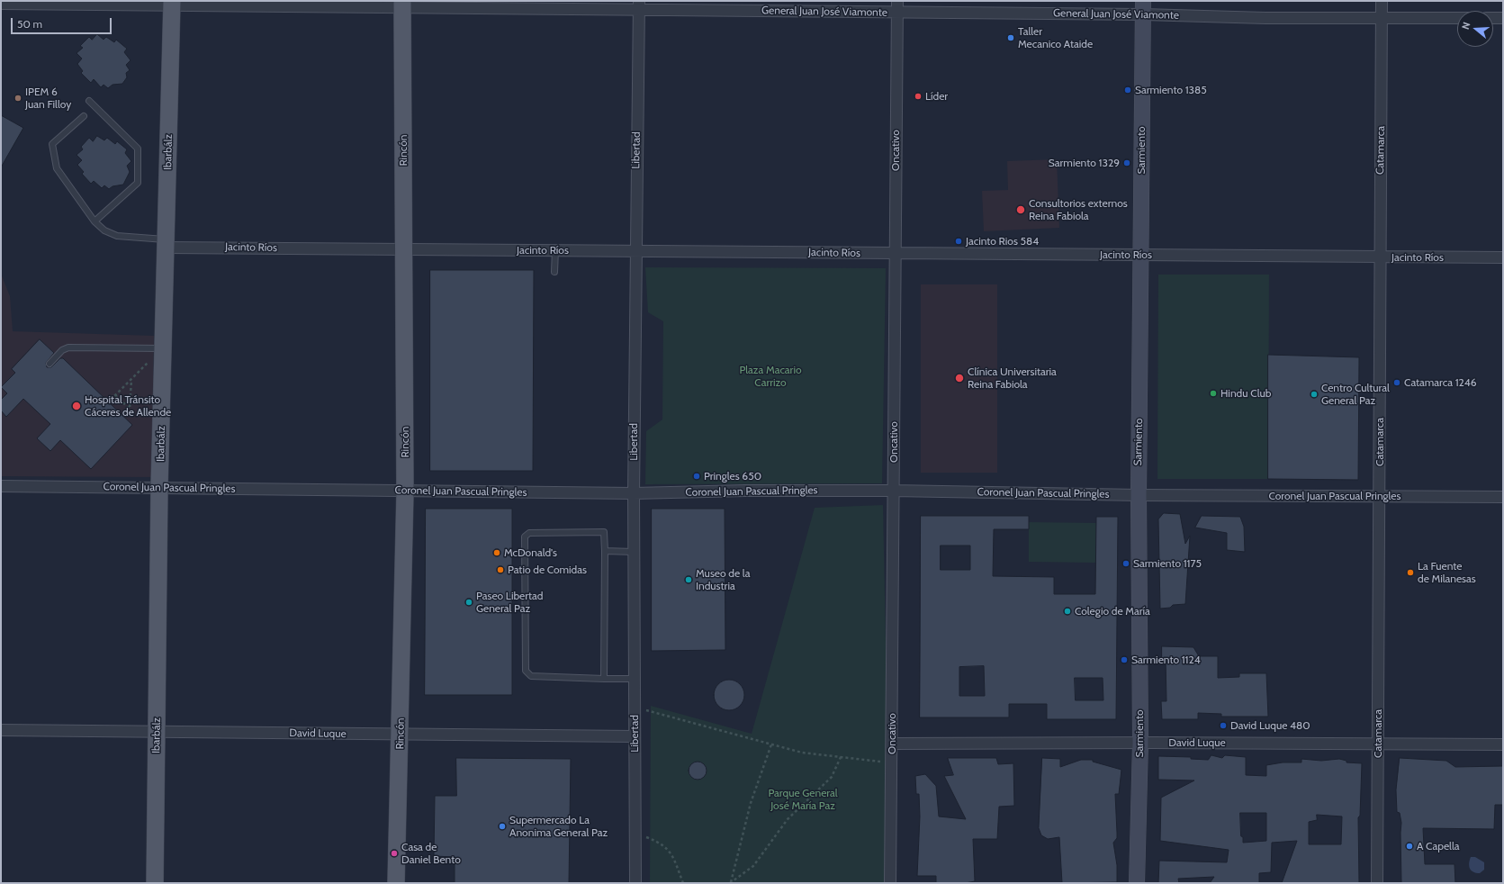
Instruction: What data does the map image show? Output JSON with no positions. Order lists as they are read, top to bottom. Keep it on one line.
{"streets":{"main road":["Rincón","Sarmiento","Ibarbálz"],"street":["General Juan José Viamonte","Libertad","Oncativo","Catamarca","Jacinto Ríos","Coronel Juan Pascual Pringles","David Luque"]},"crossings":[["General Juan José Viamonte","Rincón"],["General Juan José Viamonte","Libertad"],["General Juan José Viamonte","Oncativo"],["General Juan José Viamonte","Sarmiento"],["General Juan José Viamonte","Catamarca"],["General Juan José Viamonte","Ibarbálz"],["Rincón","Jacinto Ríos"],["Rincón","Coronel Juan Pascual Pringles"],["Rincón","David Luque"],["Libertad","Jacinto Ríos"],["Libertad","Coronel Juan Pascual Pringles"],["Libertad","David Luque"],["Oncativo","Jacinto Ríos"],["Oncativo","Coronel Juan Pascual Pringles"],["Oncativo","David Luque"],["Sarmiento","Jacinto Ríos"],["Sarmiento","Coronel Juan Pascual Pringles"],["Sarmiento","David Luque"],["Catamarca","Jacinto Ríos"],["Catamarca","Coronel Juan Pascual Pringles"],["Catamarca","David Luque"],["Ibarbálz","Jacinto Ríos"],["Ibarbálz","Coronel Juan Pascual Pringles"],["Ibarbálz","David Luque"]],"parks":["Plaza Macario Carrizo","Parque General José María Paz"],"places":["Taller Mecanico Ataide","Sarmiento 1385","Líder","IPEM 6 Juan Filloy","Sarmiento 1329","Consultorios externos Reina Fabiola","Jacinto Rios 584","Clínica Universitaria Reina Fabiola","Catamarca 1246","Hindu Club","Centro Cultural General Paz","Hospital Tránsito Cáceres de Allende","Pringles 650","McDonald's","Sarmiento 1175","Patio de Comidas","La Fuente de Milanesas","Museo de la Industria","Paseo Libertad General Paz","Colegio de María","Sarmiento 1124","David Luque 480","Supermercado La Anonima General Paz","A Capella","Casa de Daniel Bento"],"scale_bar":"50 m","north":"left"}
